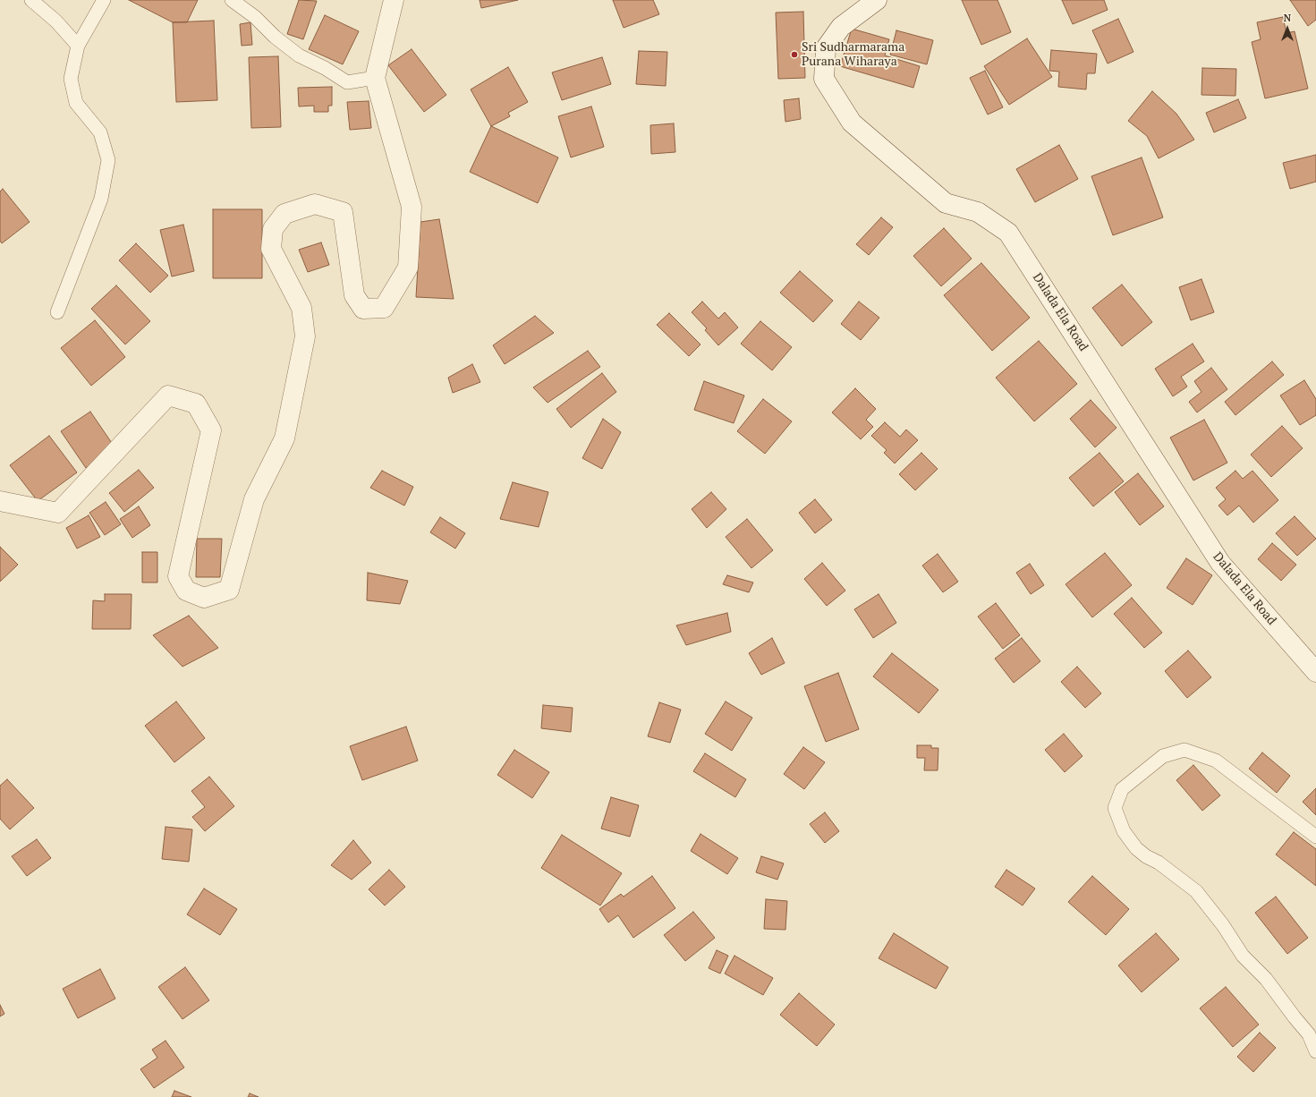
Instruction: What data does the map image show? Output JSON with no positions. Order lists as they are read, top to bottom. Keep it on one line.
{"streets":{"street":["Dalada Ela Road"]},"places":["Sri Sudharmarama Purana Wiharaya"],"north":"top"}
